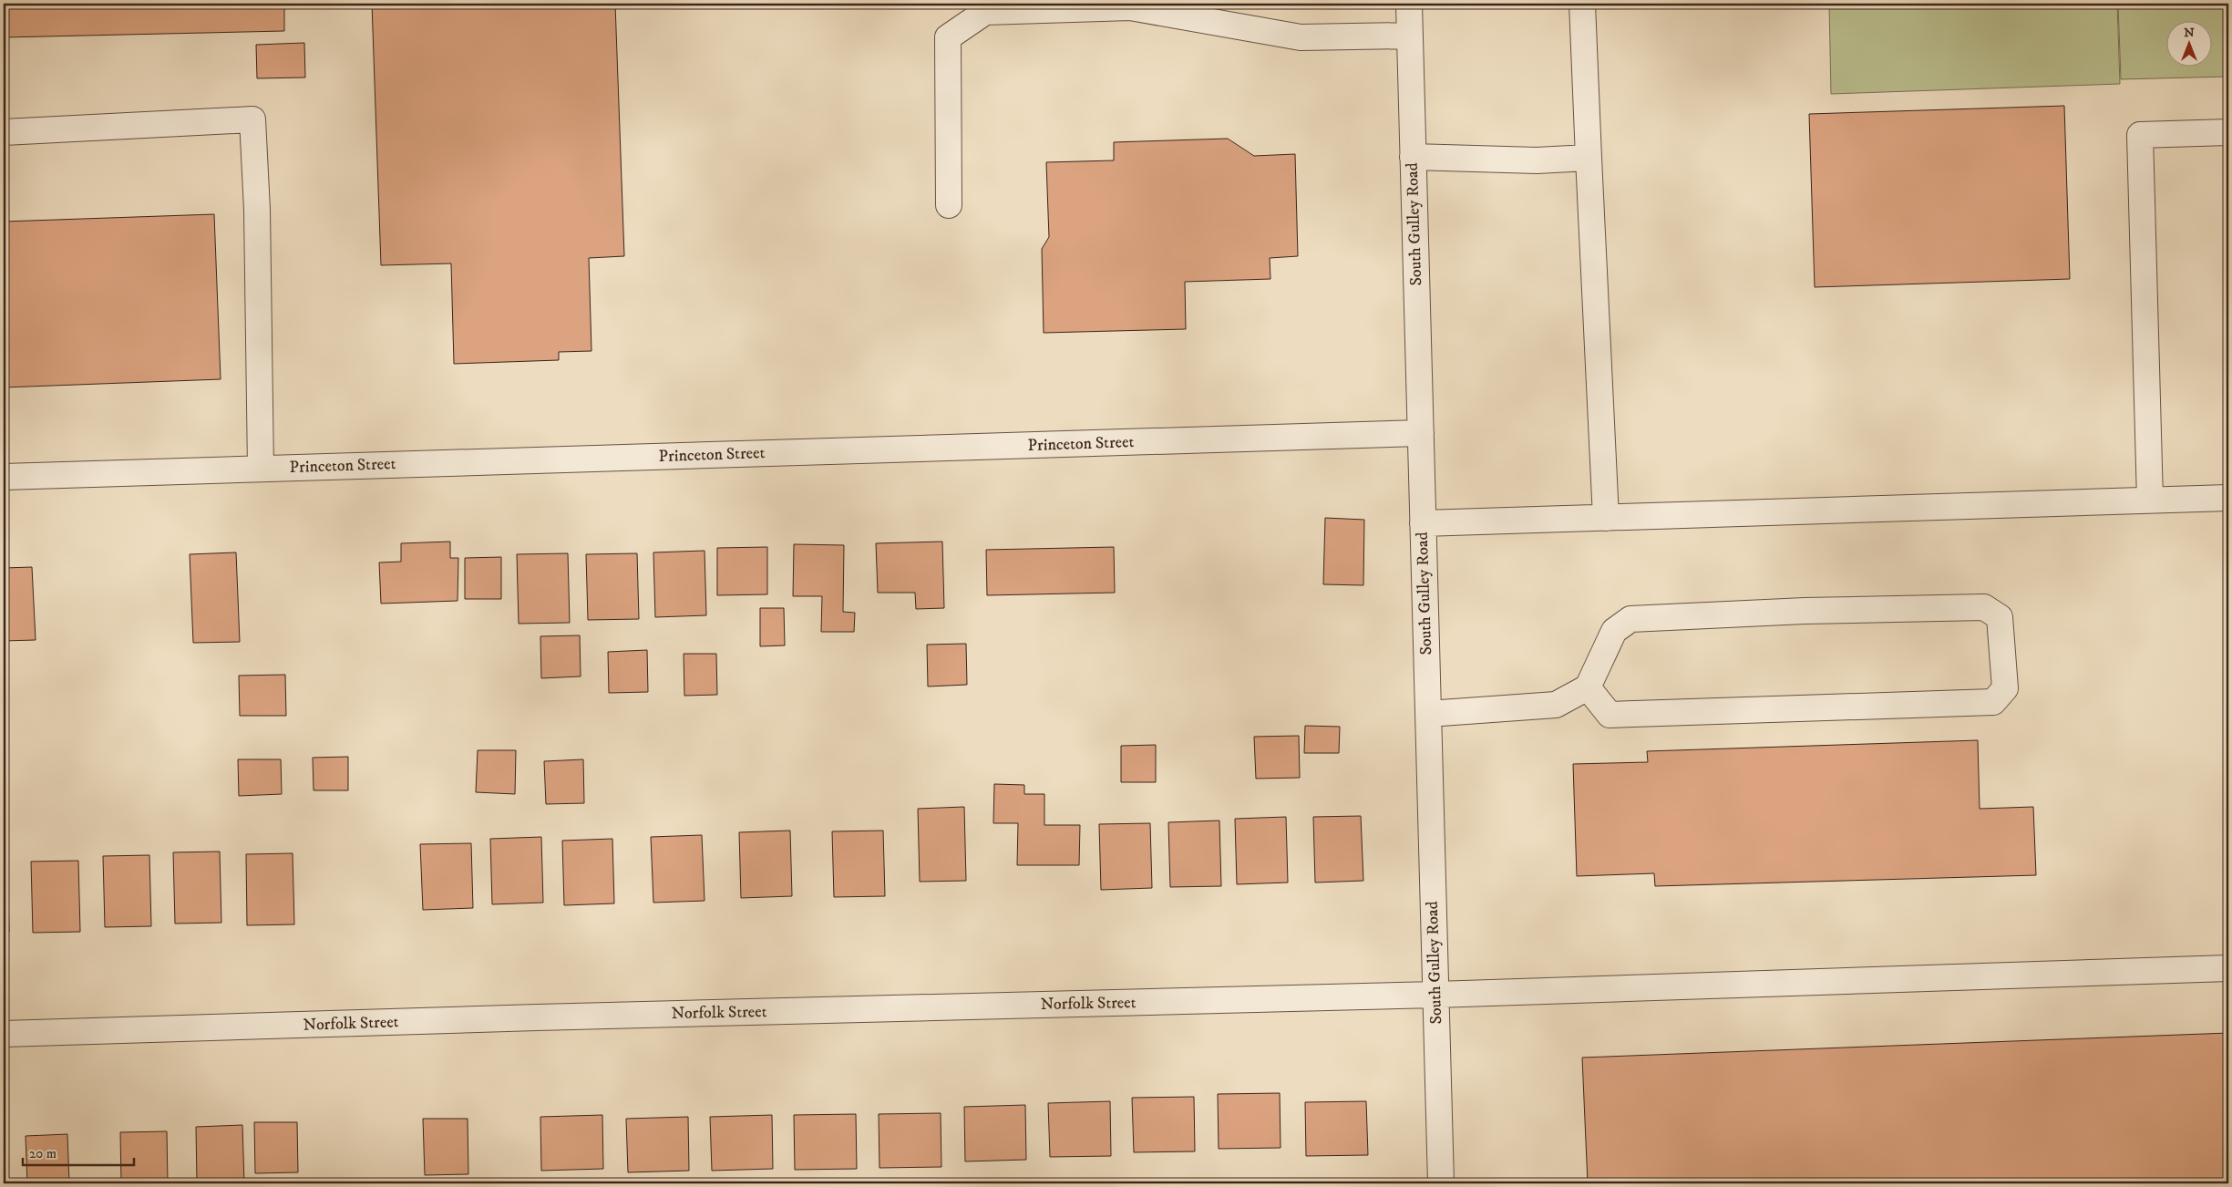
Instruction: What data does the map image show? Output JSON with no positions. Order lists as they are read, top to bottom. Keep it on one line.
{"streets":{"street":["South Gulley Road","Princeton Street","Norfolk Street"]},"crossings":[["South Gulley Road","Princeton Street"],["South Gulley Road","Norfolk Street"]],"scale_bar":"20 m","north":"top"}
